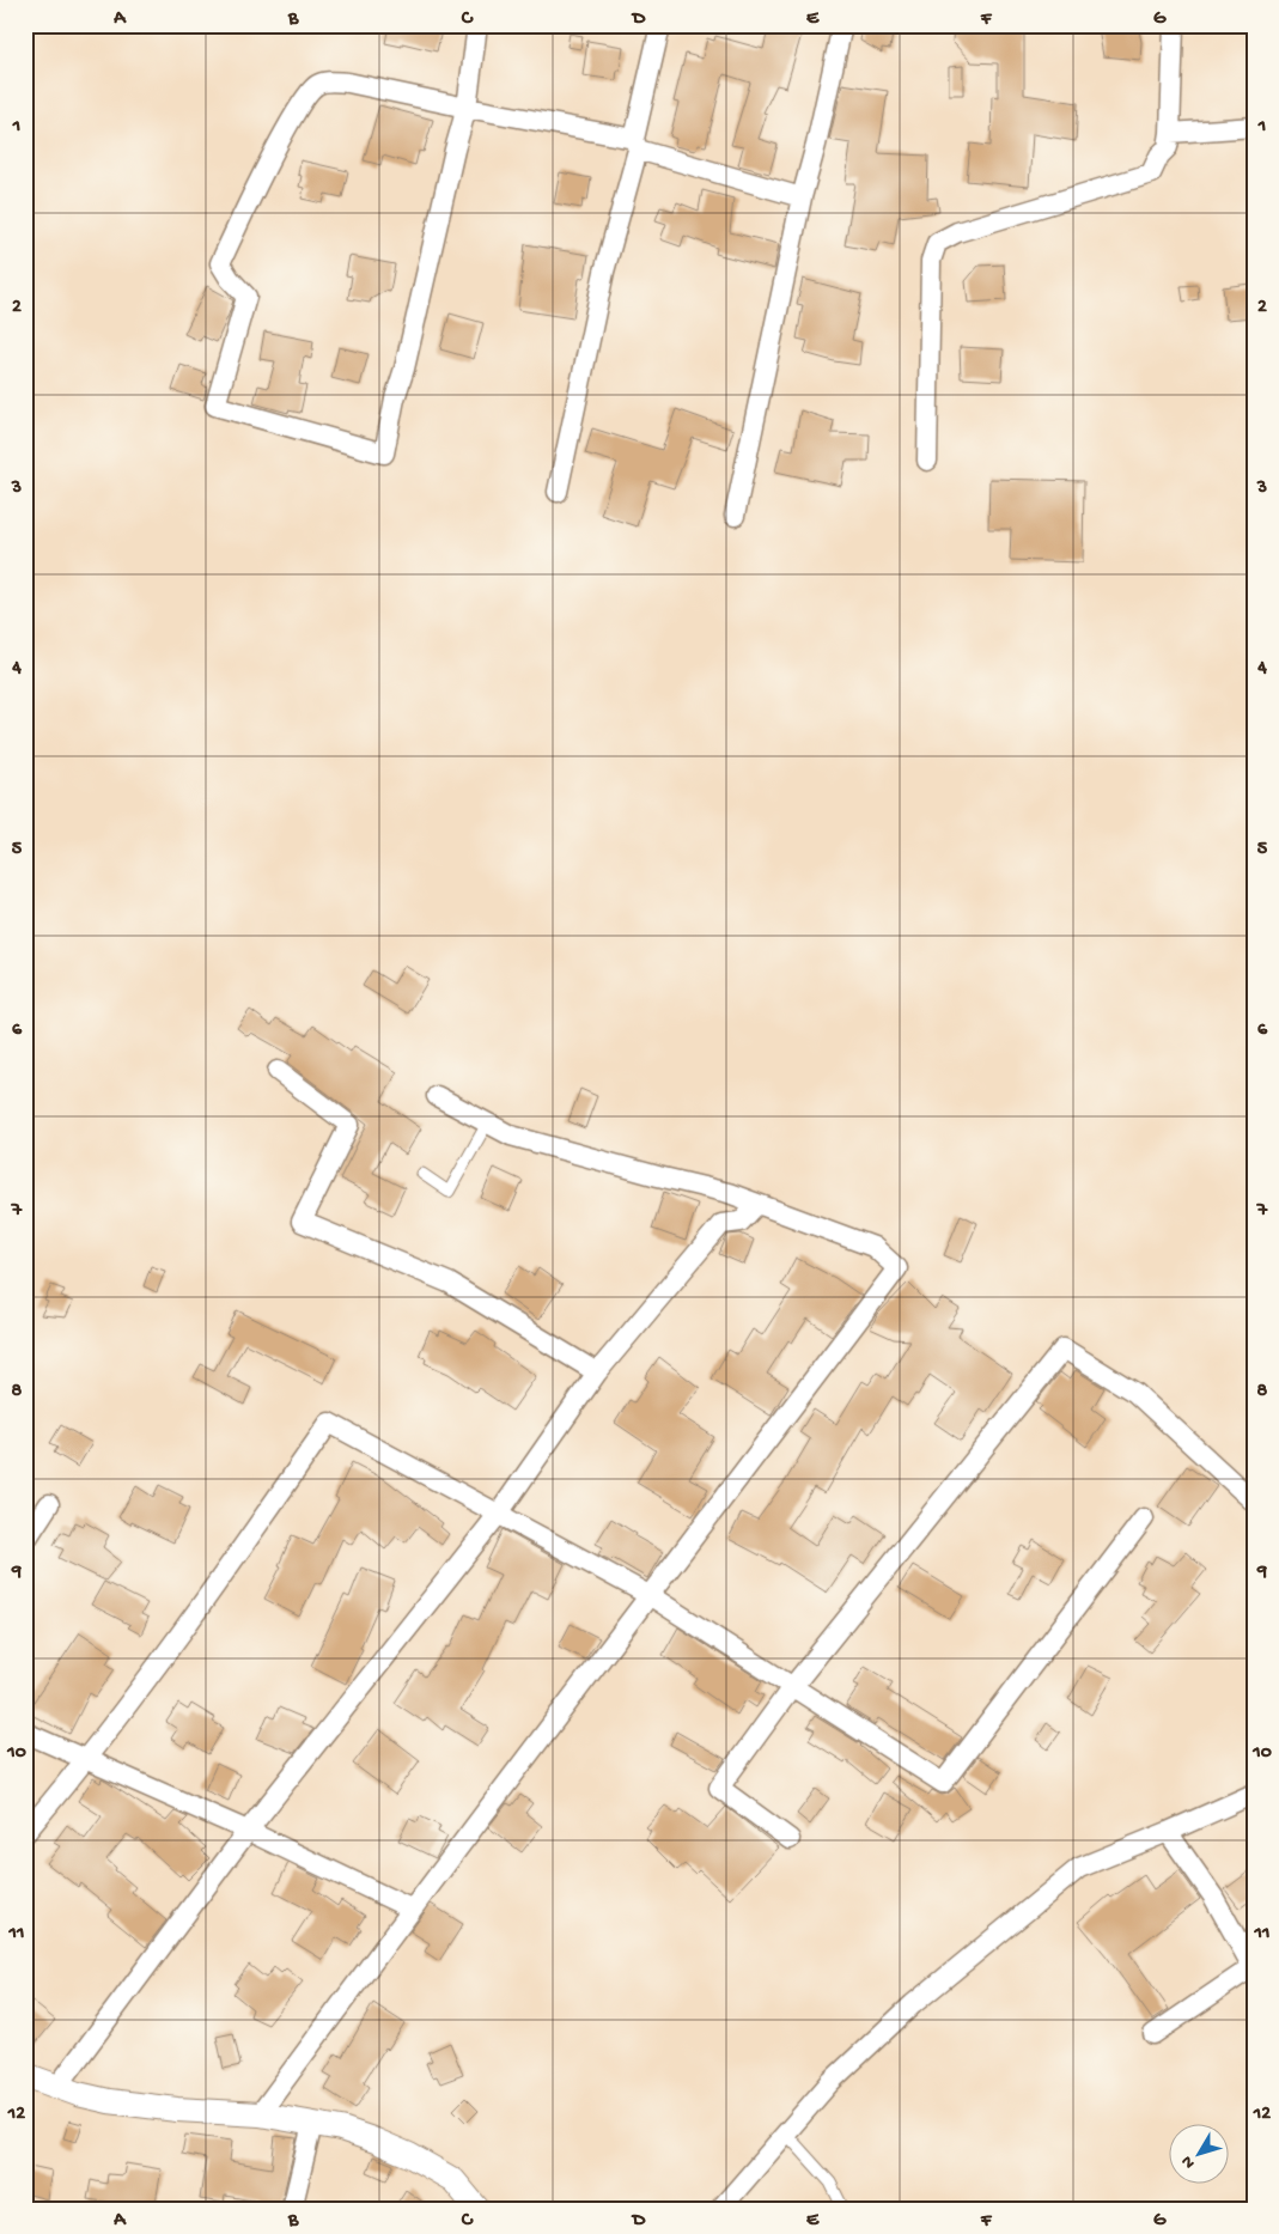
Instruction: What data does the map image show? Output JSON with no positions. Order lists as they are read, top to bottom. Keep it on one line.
{"north":"bottom left","grid":{"columns":["A","B","C","D","E","F","G"],"rows":["1","2","3","4","5","6","7","8","9","10","11","12"]}}
